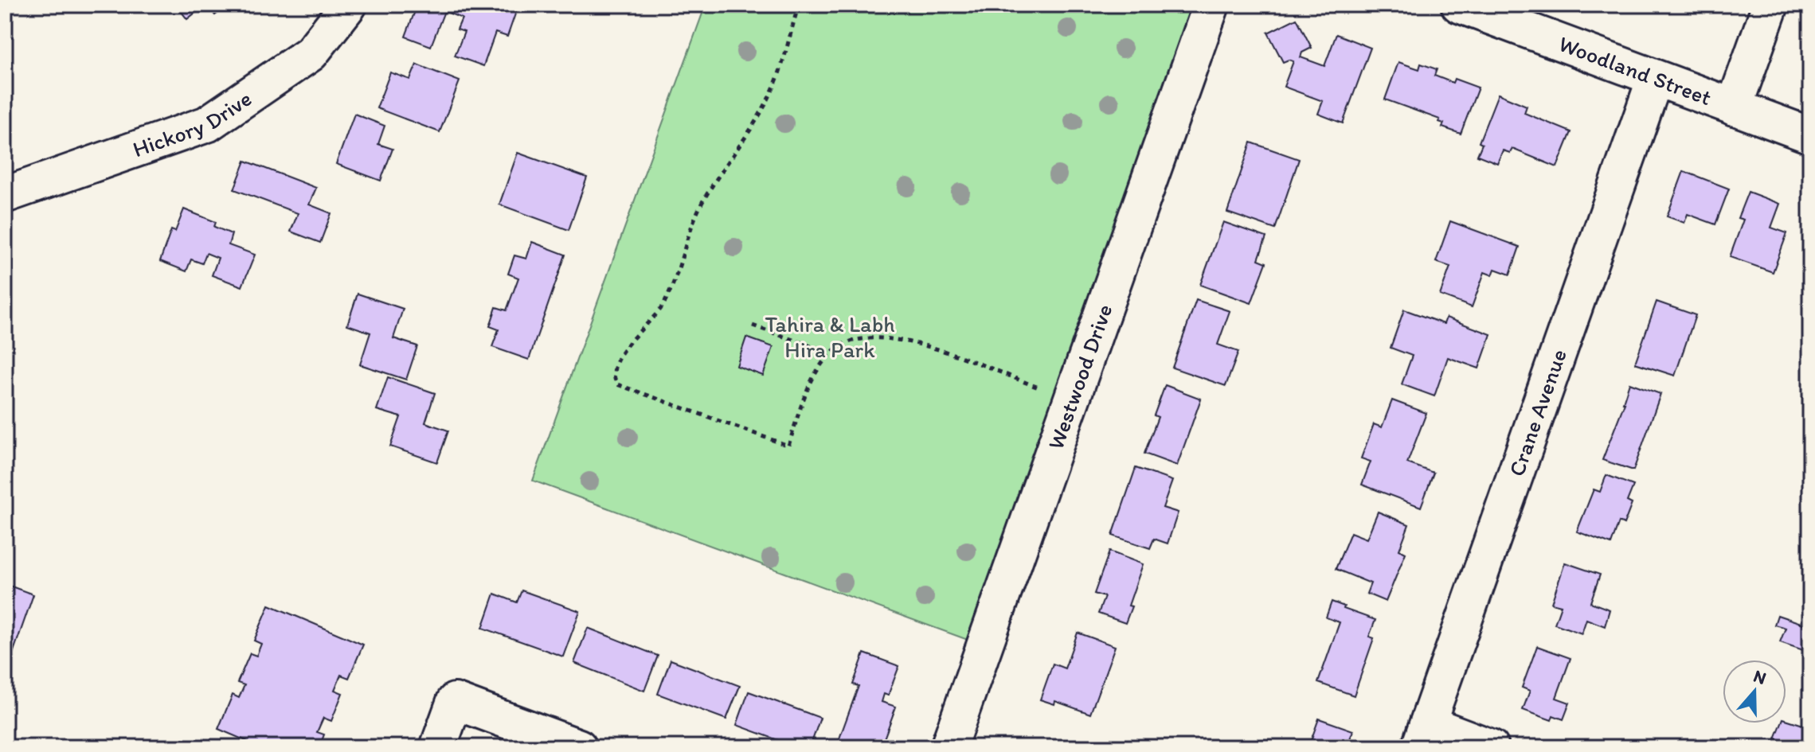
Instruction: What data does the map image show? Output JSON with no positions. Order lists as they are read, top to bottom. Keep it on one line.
{"streets":{"street":["Woodland Street","Hickory Drive","Westwood Drive","Crane Avenue"]},"crossings":[["Woodland Street","Crane Avenue"]],"parks":["Tahira & Labh Hira Park"],"north":"top"}
